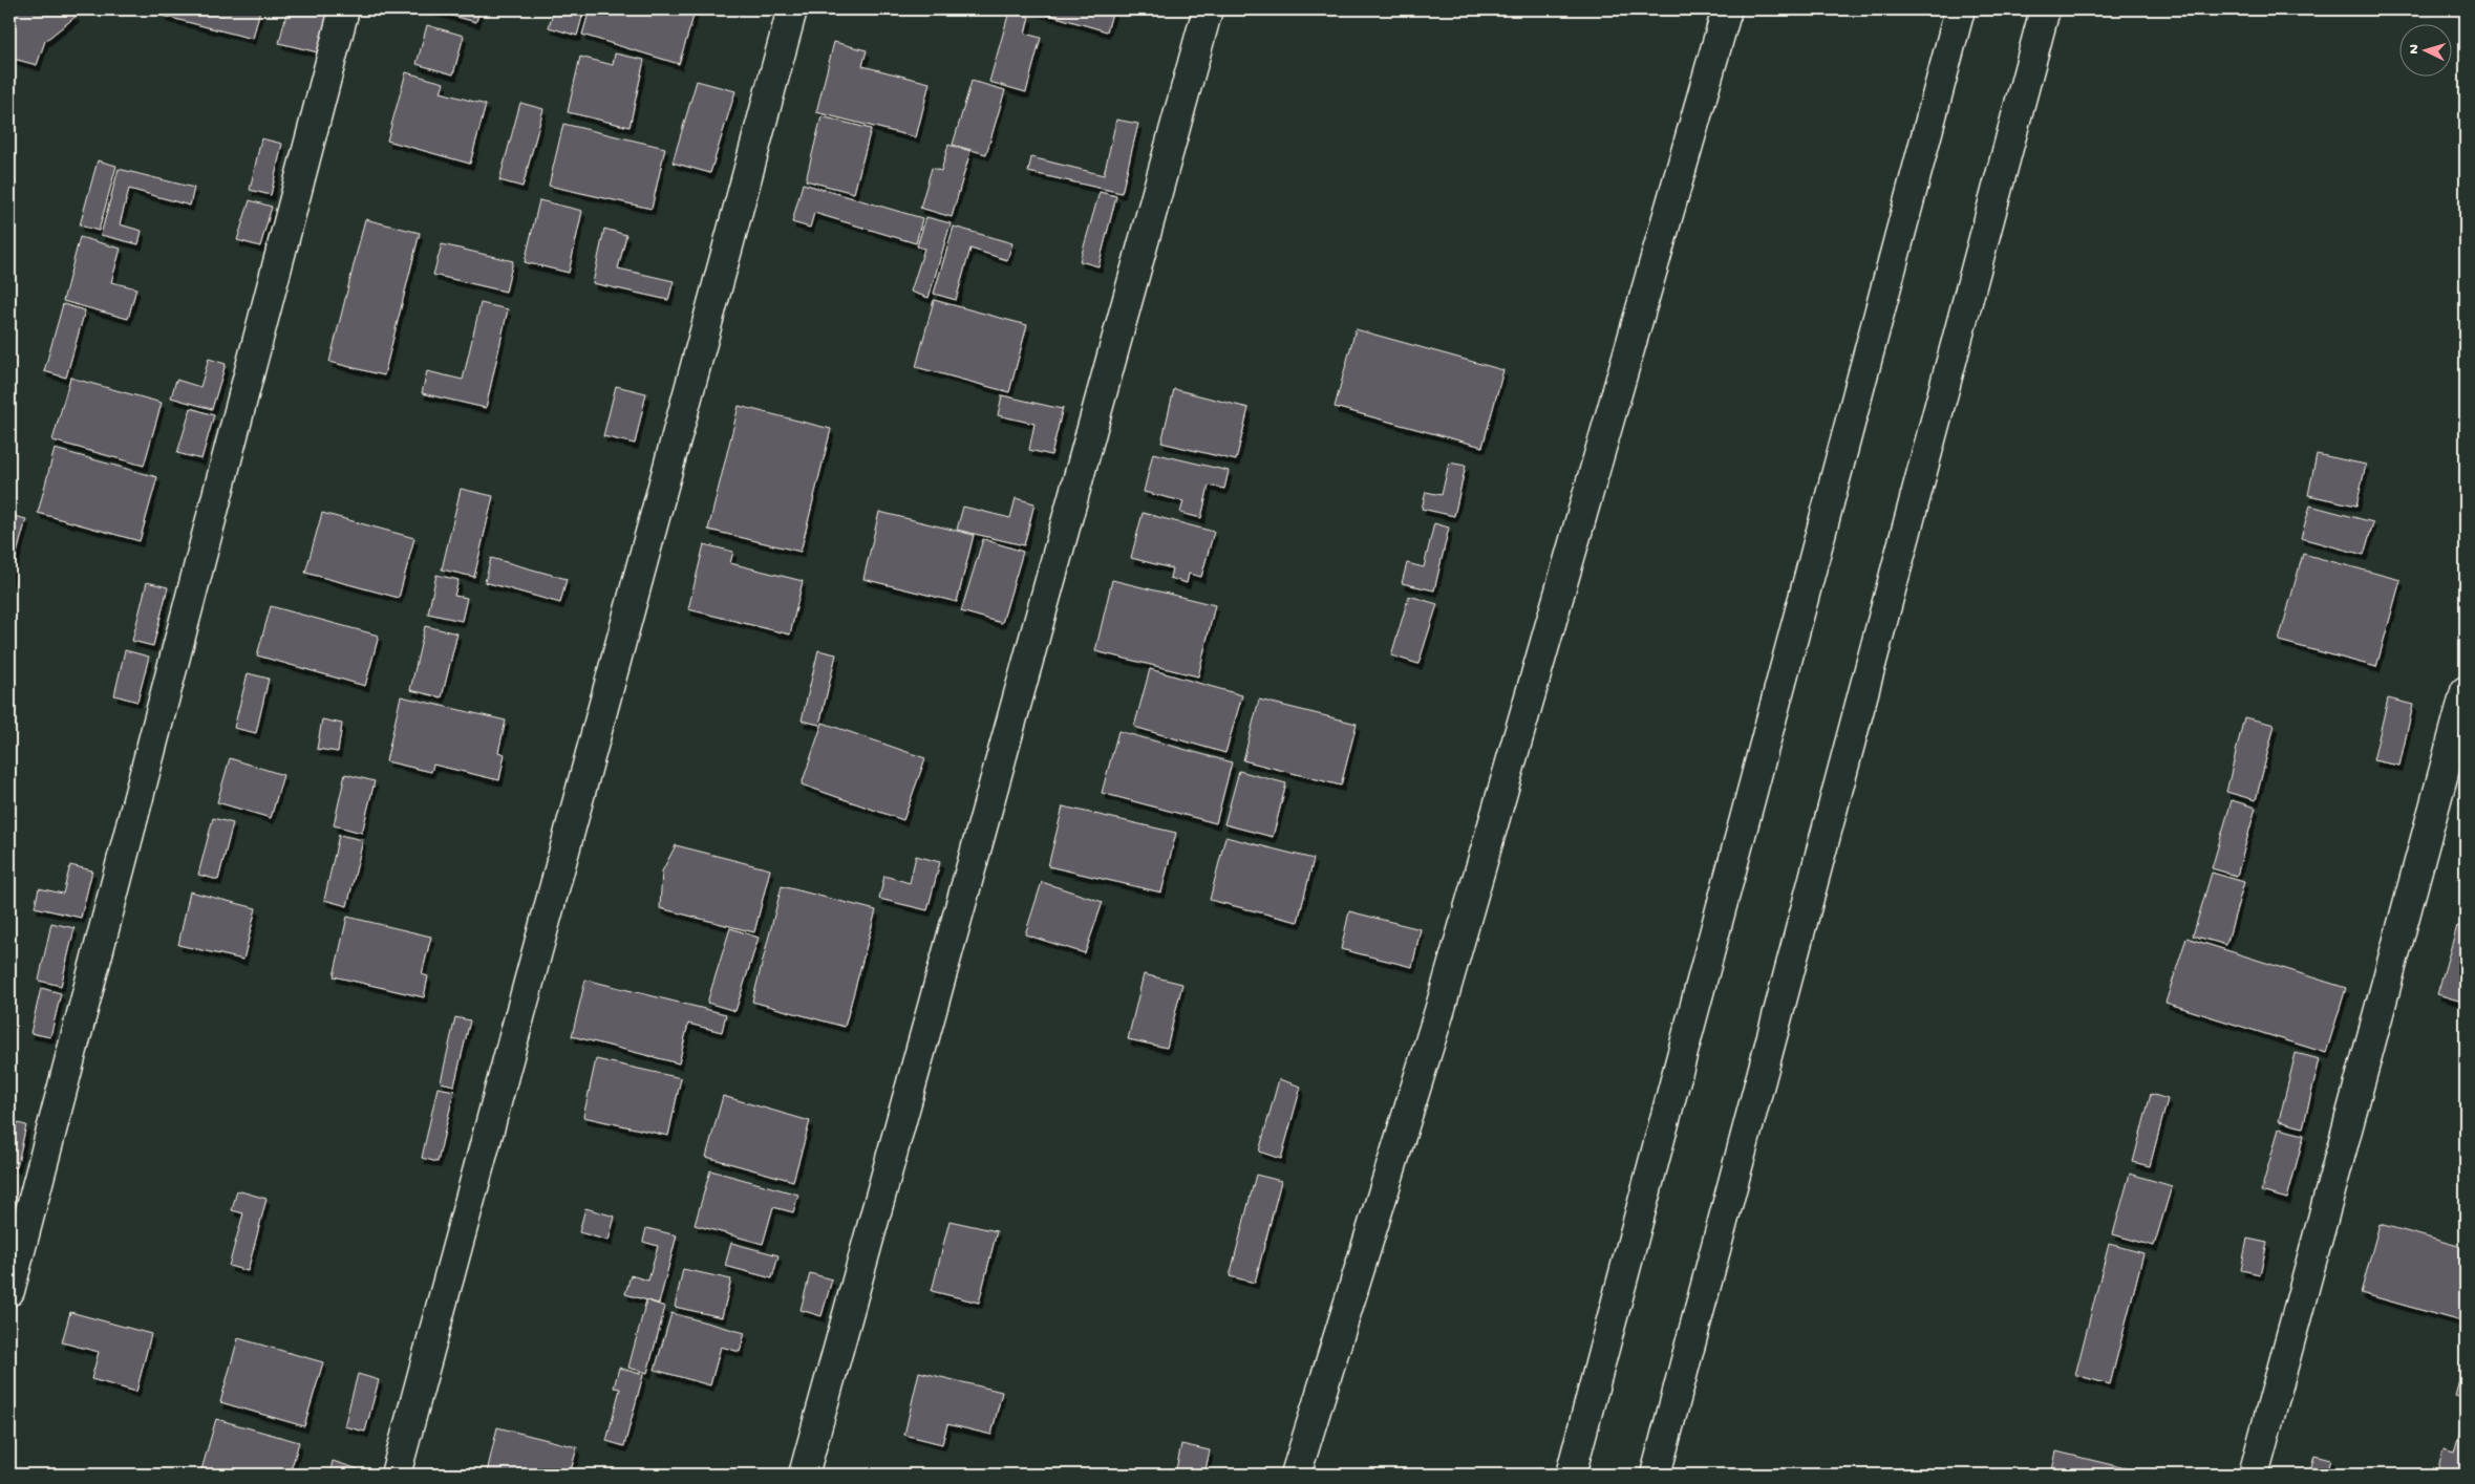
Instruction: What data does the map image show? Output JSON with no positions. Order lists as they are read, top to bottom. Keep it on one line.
{"north":"left"}
